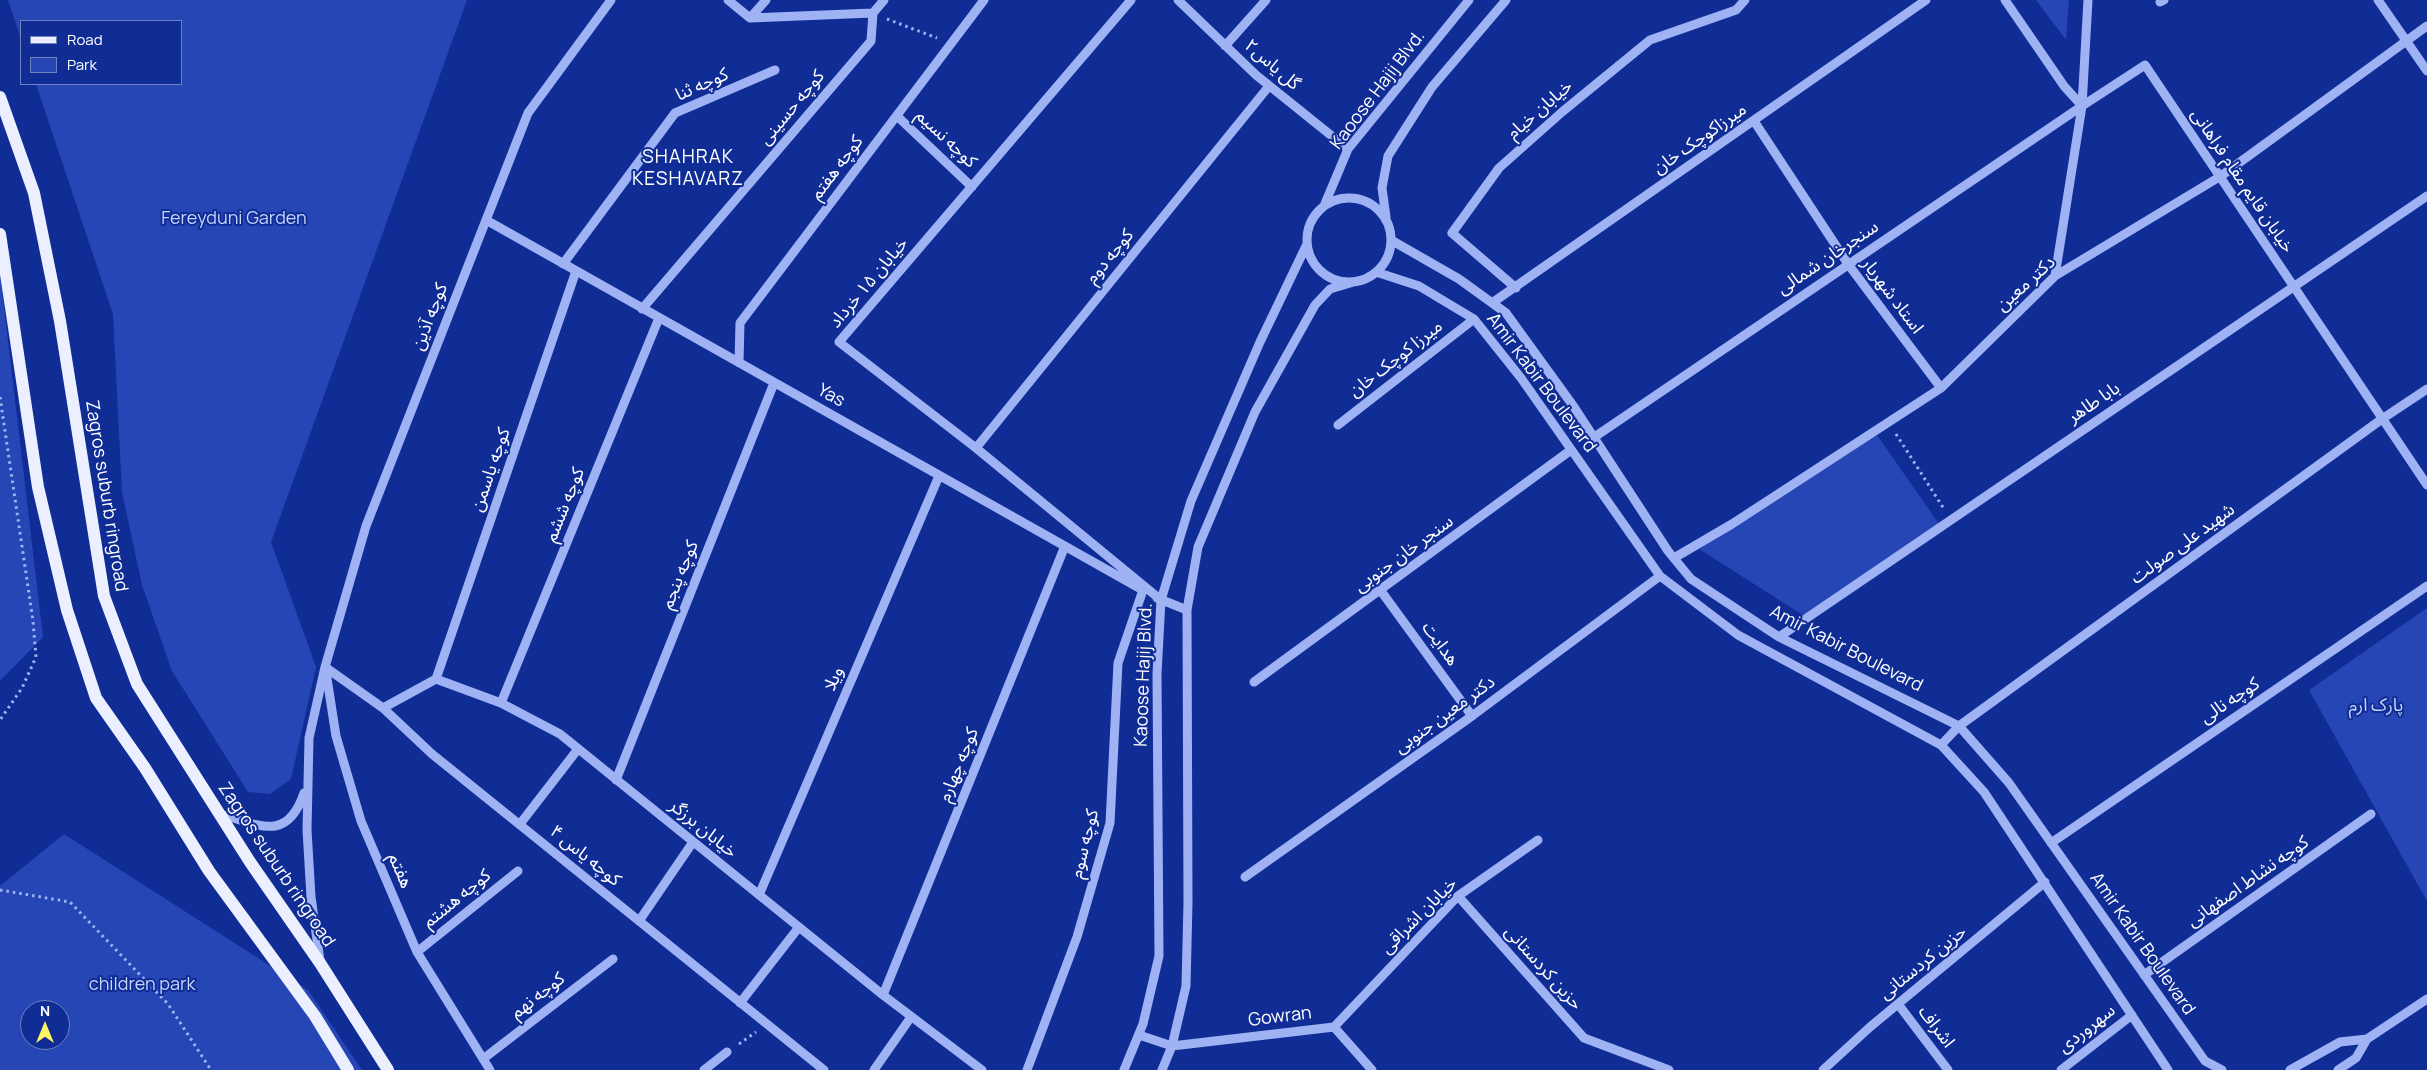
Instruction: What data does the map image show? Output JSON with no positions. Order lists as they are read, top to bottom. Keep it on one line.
{"streets":{"main road":["Zagros suburb ringroad"],"street":["گل یاس۲","کوچه ثنا","Kaoose Hajij Blvd.","کوچه حسینی","خیابان خیام","کوچه نسیم","میرزاکوچک خان","کوچه هفتم","خیابان قایم مقام فراهانی","کوچه دوم","سنجرخان شمالی","خیابان ۱۵ خرداد","دکتر معین","استاد شهریار","کوچه آذین","میرزا کوچک خان","Amir Kabir Boulevard","Yas","بابا طاهر","کوچه یاسمن","کوچه ششم","شهید علی صولت","سنجر خان جنوبی","کوچه پنجم","هدایت","ویلا","کوچه نالی","دکتر معین جنوبی","کوچه چهارم","خیابان برزگر","کوچه سوم","کوچه یاس ۴","هفتم","کوچه نشاط اصفهانی","کوچه هشتم","خیابان اشراقی","حزین کردستانی","کوچه نهم","Gowran","اشراف","سهروردی"]},"crossings":[["گل یاس۲","Kaoose Hajij Blvd."],["گل یاس۲","کوچه دوم"],["کوچه ثنا","Yas"],["Kaoose Hajij Blvd.","خیابان ۱۵ خرداد"],["Kaoose Hajij Blvd.","Amir Kabir Boulevard"],["Kaoose Hajij Blvd.","Yas"],["کوچه حسینی","Yas"],["خیابان خیام","میرزاکوچک خان"],["کوچه نسیم","کوچه هفتم"],["کوچه نسیم","خیابان ۱۵ خرداد"],["میرزاکوچک خان","استاد شهریار"],["میرزاکوچک خان","Amir Kabir Boulevard"],["کوچه هفتم","Yas"],["خیابان قایم مقام فراهانی","سنجرخان شمالی"],["خیابان قایم مقام فراهانی","دکتر معین"],["خیابان قایم مقام فراهانی","بابا طاهر"],["خیابان قایم مقام فراهانی","شهید علی صولت"],["کوچه دوم","خیابان ۱۵ خرداد"],["سنجرخان شمالی","استاد شهریار"],["سنجرخان شمالی","Amir Kabir Boulevard"],["خیابان ۱۵ خرداد","Yas"],["دکتر معین","استاد شهریار"],["دکتر معین","Amir Kabir Boulevard"],["کوچه آذین","Yas"],["کوچه آذین","کوچه یاس ۴"],["کوچه آذین","هفتم"],["میرزا کوچک خان","Amir Kabir Boulevard"],["Amir Kabir Boulevard","بابا طاهر"],["Amir Kabir Boulevard","شهید علی صولت"],["Amir Kabir Boulevard","سنجر خان جنوبی"],["Amir Kabir Boulevard","کوچه نالی"],["Amir Kabir Boulevard","دکتر معین جنوبی"],["Amir Kabir Boulevard","کوچه نشاط اصفهانی"],["Amir Kabir Boulevard","حزین کردستانی"],["Amir Kabir Boulevard","سهروردی"],["Yas","کوچه یاسمن"],["Yas","کوچه ششم"],["Yas","کوچه پنجم"],["Yas","ویلا"],["Yas","کوچه چهارم"],["Yas","کوچه سوم"],["کوچه یاسمن","خیابان برزگر"],["کوچه ششم","خیابان برزگر"],["سنجر خان جنوبی","هدایت"],["کوچه پنجم","خیابان برزگر"],["هدایت","دکتر معین جنوبی"],["ویلا","خیابان برزگر"],["کوچه چهارم","خیابان برزگر"],["کوچه یاس ۴","هفتم"],["هفتم","کوچه هشتم"],["هفتم","کوچه نهم"],["خیابان اشراقی","حزین کردستانی"],["خیابان اشراقی","Gowran"],["حزین کردستانی","اشراف"]],"districts":["SHAHRAK KESHAVARZ"],"parks":["Fereyduni Garden","پارک ارم","children park"],"legend":["Road","Park"],"north":"top"}
